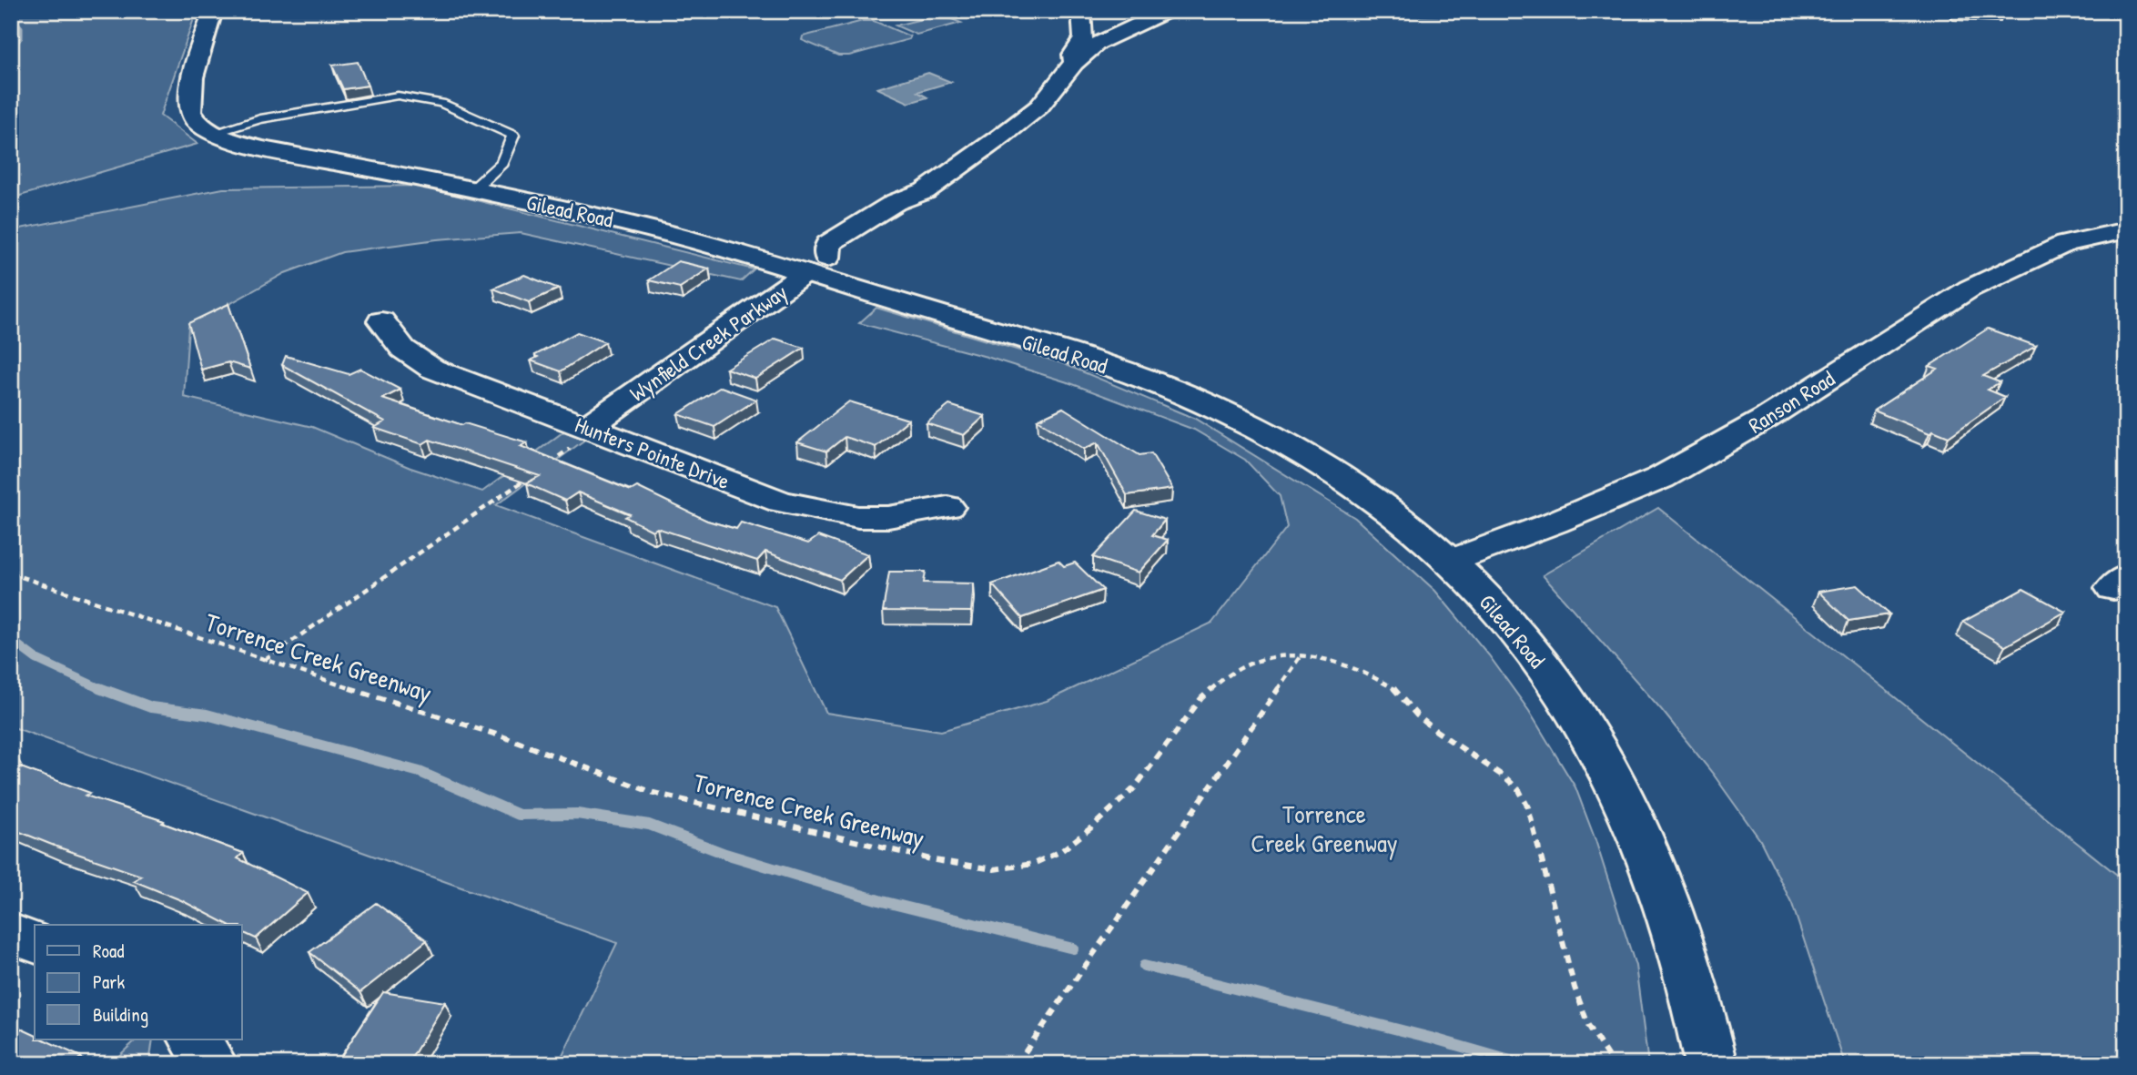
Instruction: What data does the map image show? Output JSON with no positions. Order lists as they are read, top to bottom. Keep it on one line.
{"streets":{"street":["Gilead Road","Wynfield Creek Parkway","Ranson Road","Hunters Pointe Drive"],"path":["Torrence Creek Greenway"]},"crossings":[["Gilead Road","Wynfield Creek Parkway"],["Gilead Road","Ranson Road"],["Wynfield Creek Parkway","Hunters Pointe Drive"]],"parks":["Torrence Creek Greenway"],"legend":["Road","Park","Building"]}
